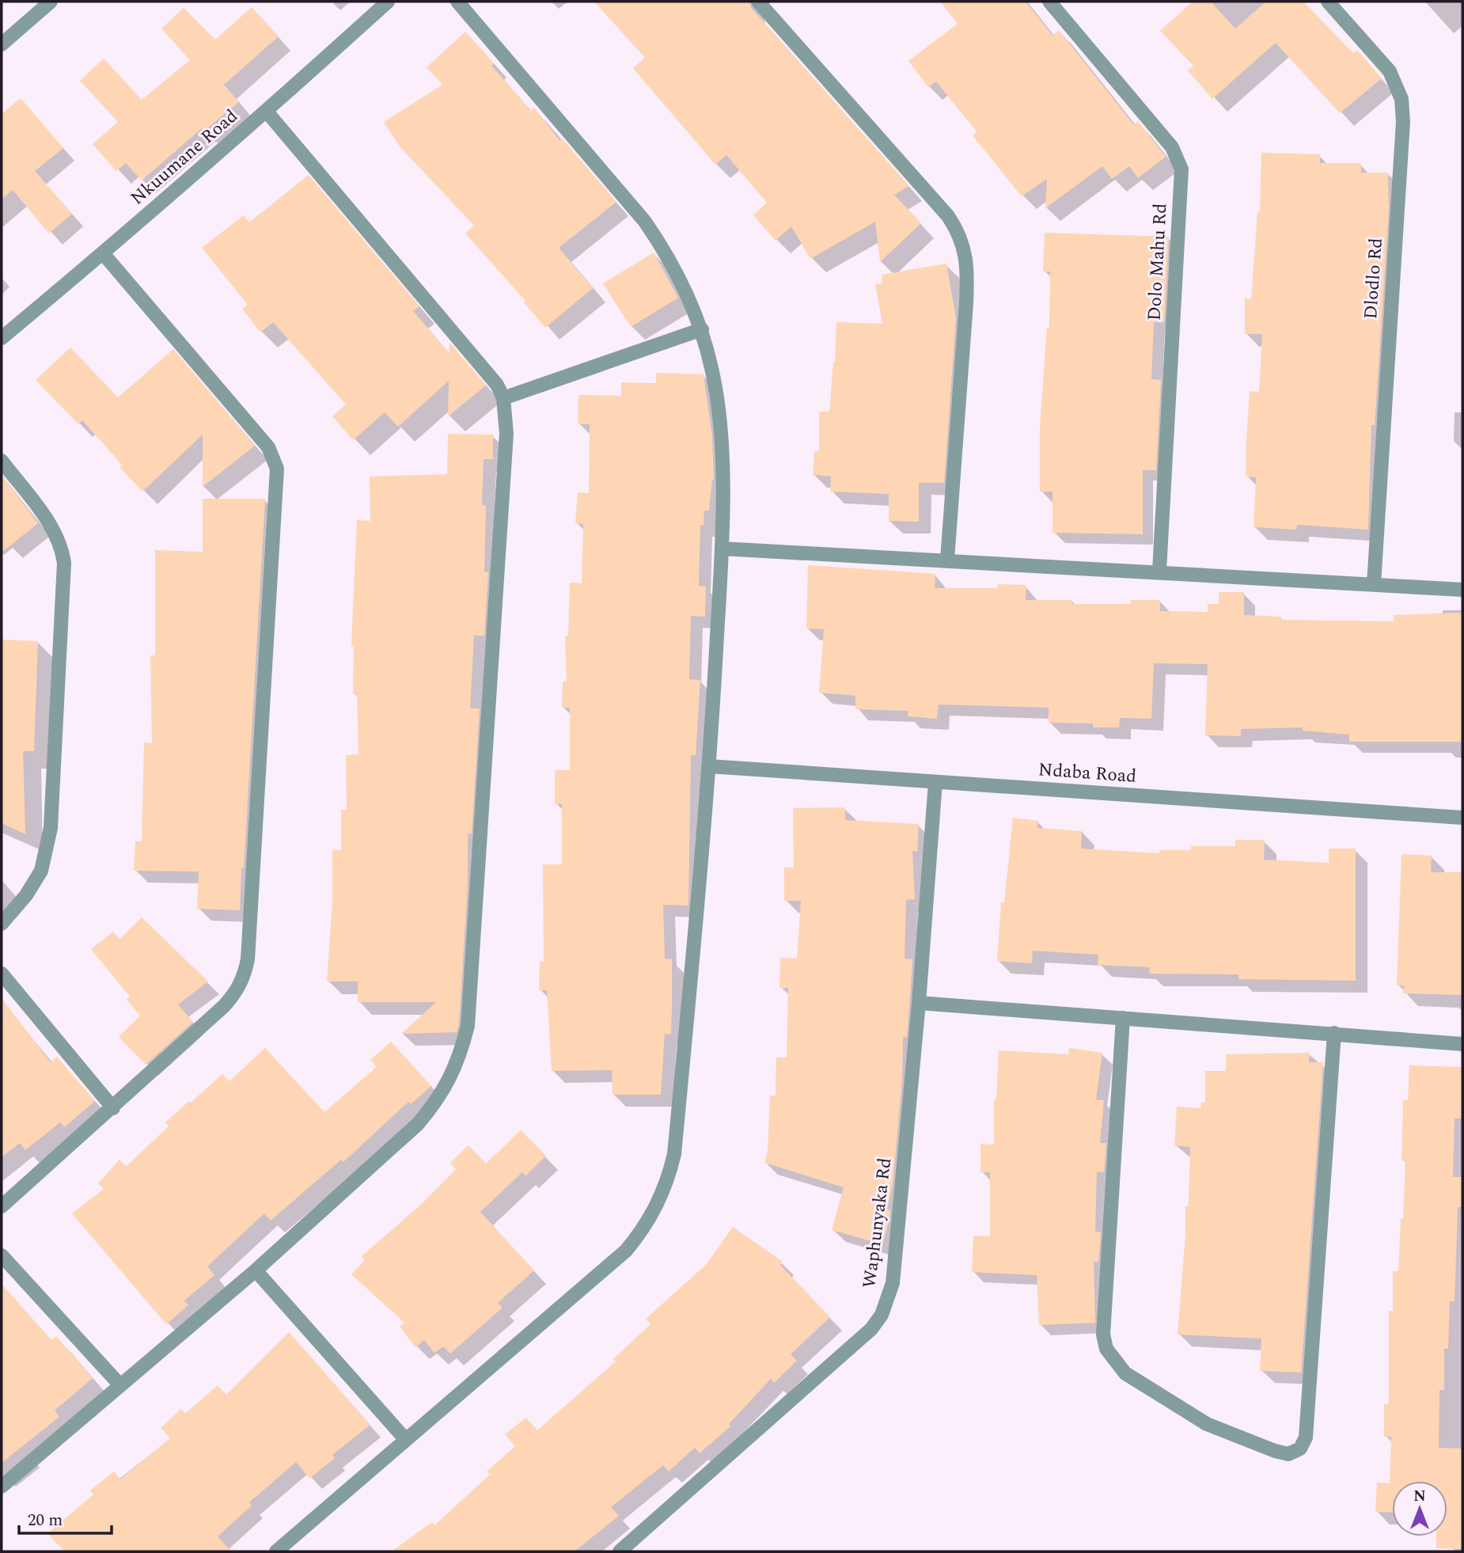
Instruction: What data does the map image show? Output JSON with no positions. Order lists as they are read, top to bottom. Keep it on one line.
{"streets":{"street":["Nkuumane Road","Dolo Mahu Rd","Dlodlo Rd","Ndaba Road","Waphunyaka Rd"]},"crossings":[["Ndaba Road","Waphunyaka Rd"]],"scale_bar":"20 m","north":"top"}
